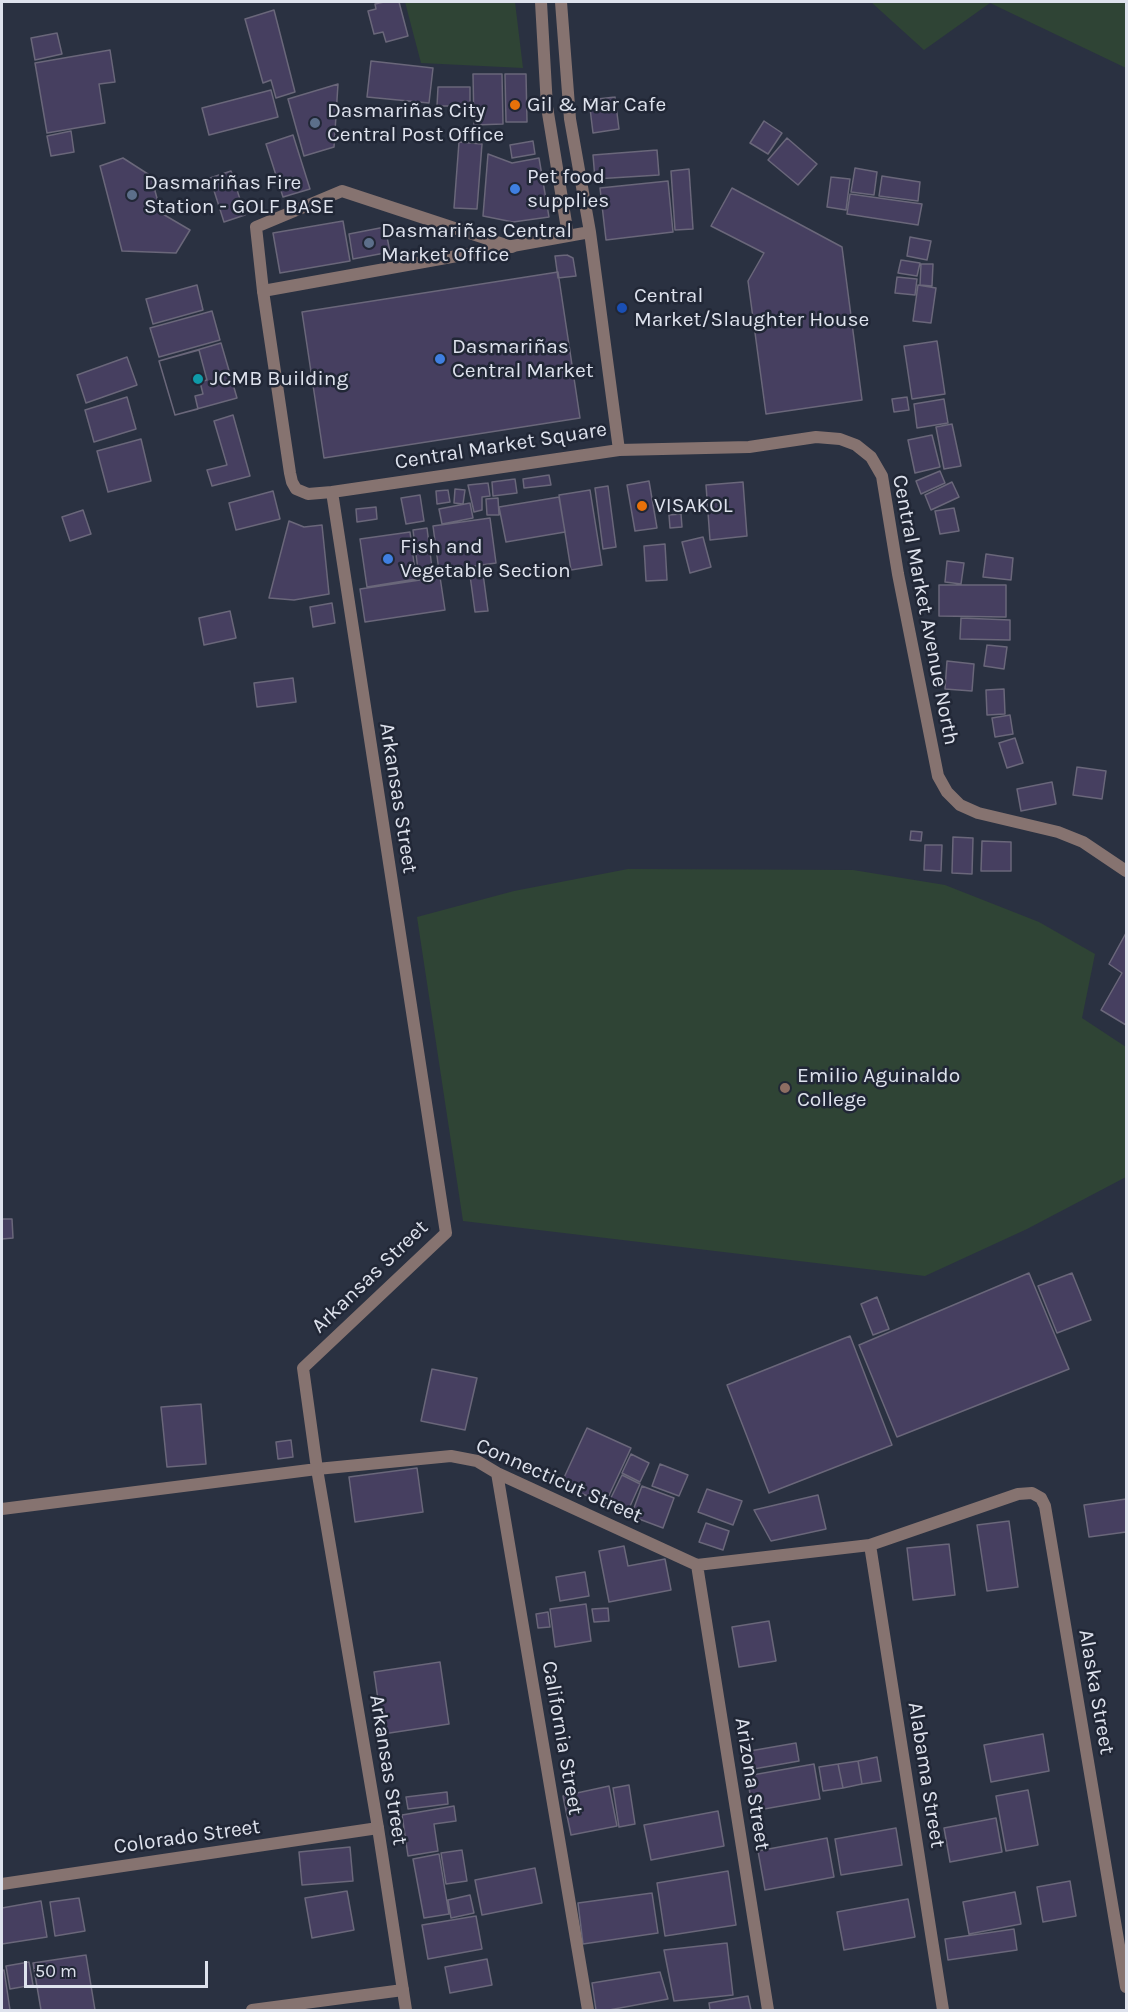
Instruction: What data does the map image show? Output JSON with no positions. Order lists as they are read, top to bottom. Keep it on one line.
{"streets":{"street":["Central Market Square","Central Market Avenue North","Arkansas Street","Connecticut Street","Alaska Street","California Street","Alabama Street","Arizona Street","Colorado Street"]},"crossings":[["Central Market Square","Central Market Avenue North"],["Central Market Square","Arkansas Street"],["Arkansas Street","Connecticut Street"],["Arkansas Street","Colorado Street"],["Connecticut Street","California Street"],["Connecticut Street","Arizona Street"],["Alaska Street","Alabama Street"]],"places":["Gil & Mar Cafe","Dasmariñas City Central Post Office","Pet food supplies","Dasmariñas Fire Station - GOLF BASE","Dasmariñas Central Market Office","Central Market/Slaughter House","Dasmariñas Central Market","JCMB Building","VISAKOL","Fish and Vegetable Section","Emilio Aguinaldo College"],"scale_bar":"50 m"}
